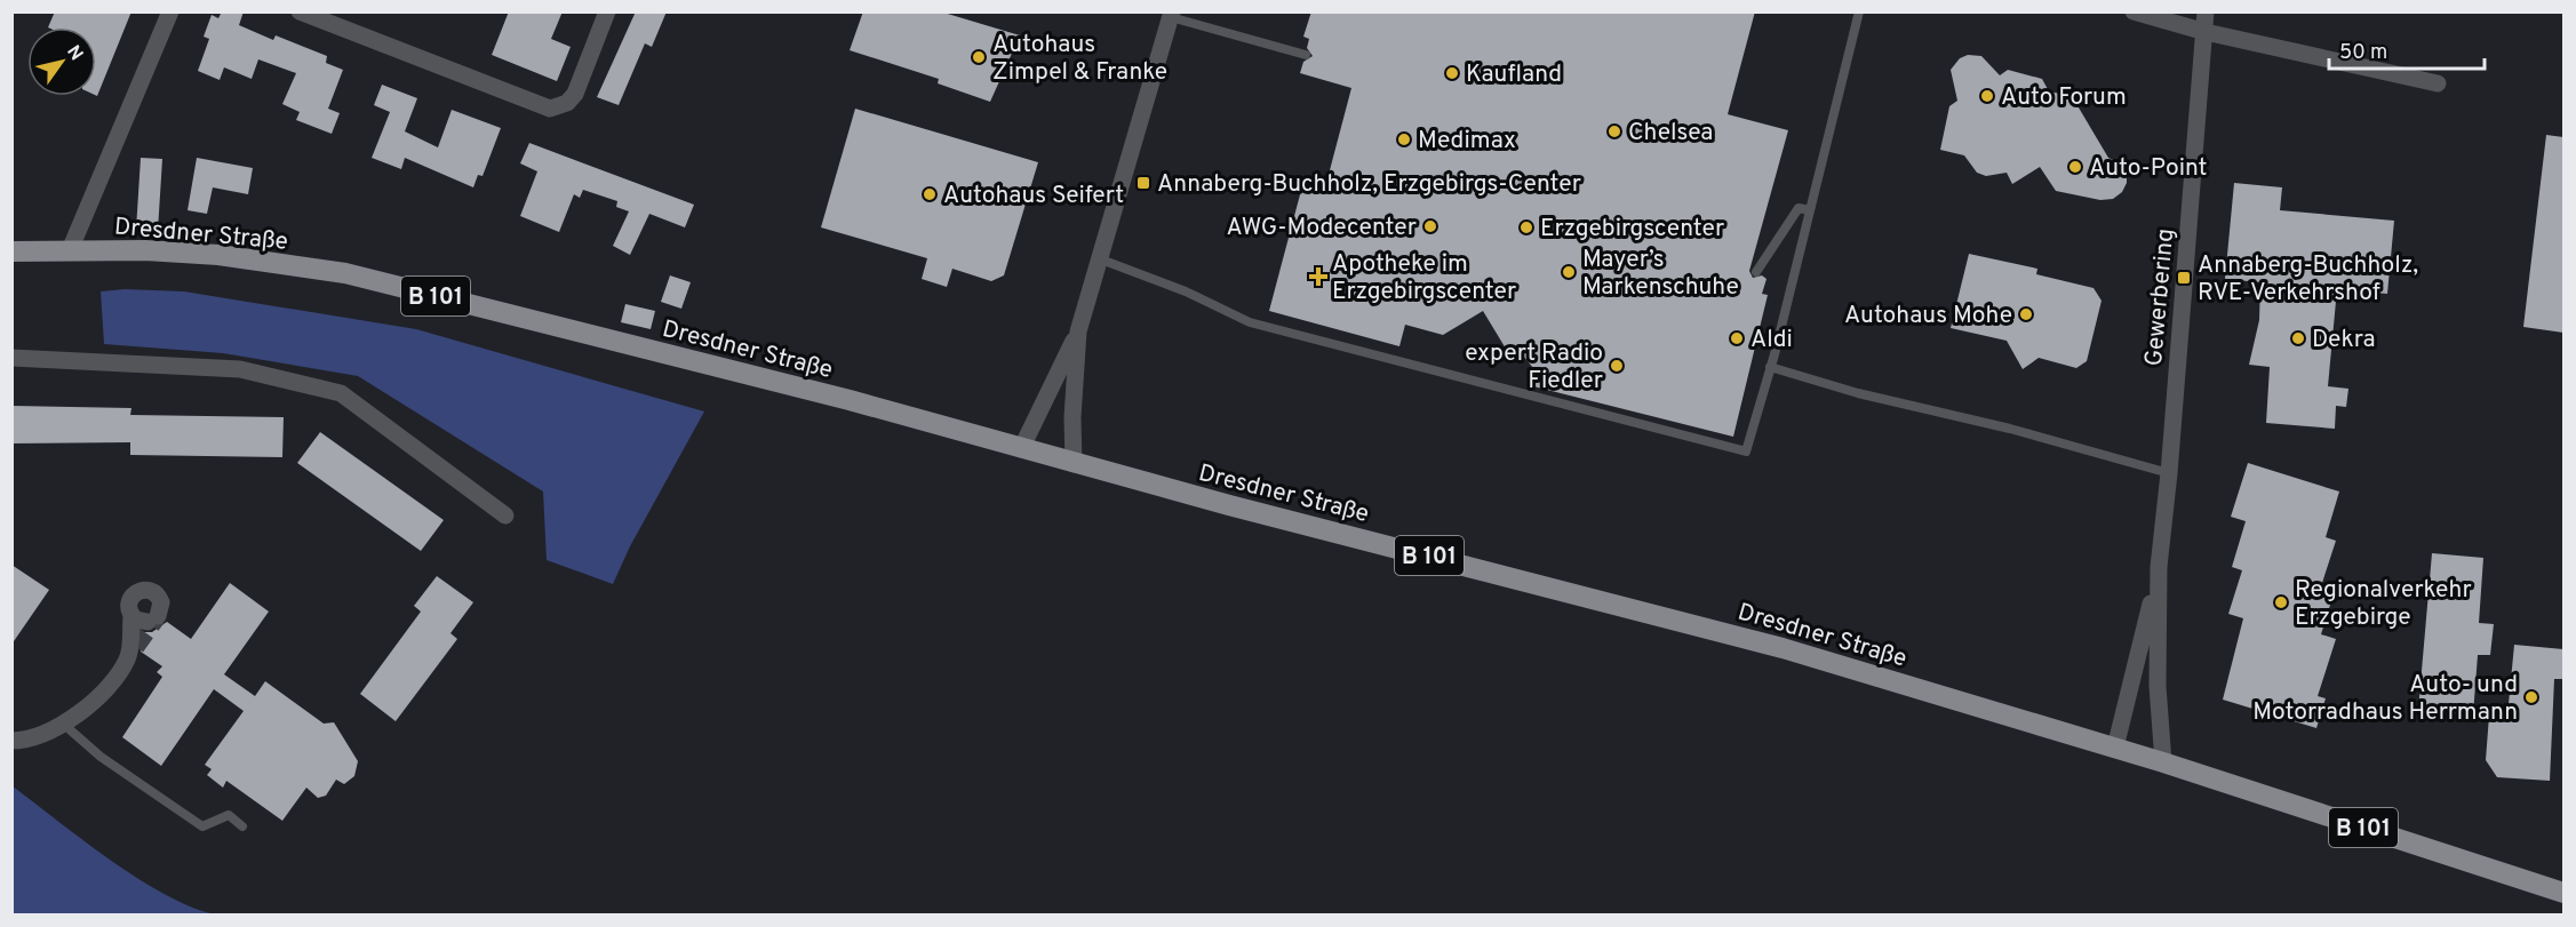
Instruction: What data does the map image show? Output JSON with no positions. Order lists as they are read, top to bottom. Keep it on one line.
{"streets":{"main road":["Dresdner Straße","B 101"],"street":["Gewerbering"]},"crossings":[["Dresdner Straße","Gewerbering"]],"places":{"other":["Autohaus Zimpel & Franke","Kaufland","Auto Forum","Chelsea","Medimax","Auto-Point","Autohaus Seifert","AWG-Modecenter","Erzgebirgscenter","Mayer’s Markenschuhe","Autohaus Mohe","Aldi","Dekra","expert Radio Fiedler","Regionalverkehr Erzgebirge","Auto- und Motorradhaus Herrmann"],"transit":["Annaberg-Buchholz, Erzgebirgs-Center","Annaberg-Buchholz, RVE-Verkehrshof"],"health":["Apotheke im Erzgebirgscenter"]},"scale_bar":"50 m","north":"top right"}
